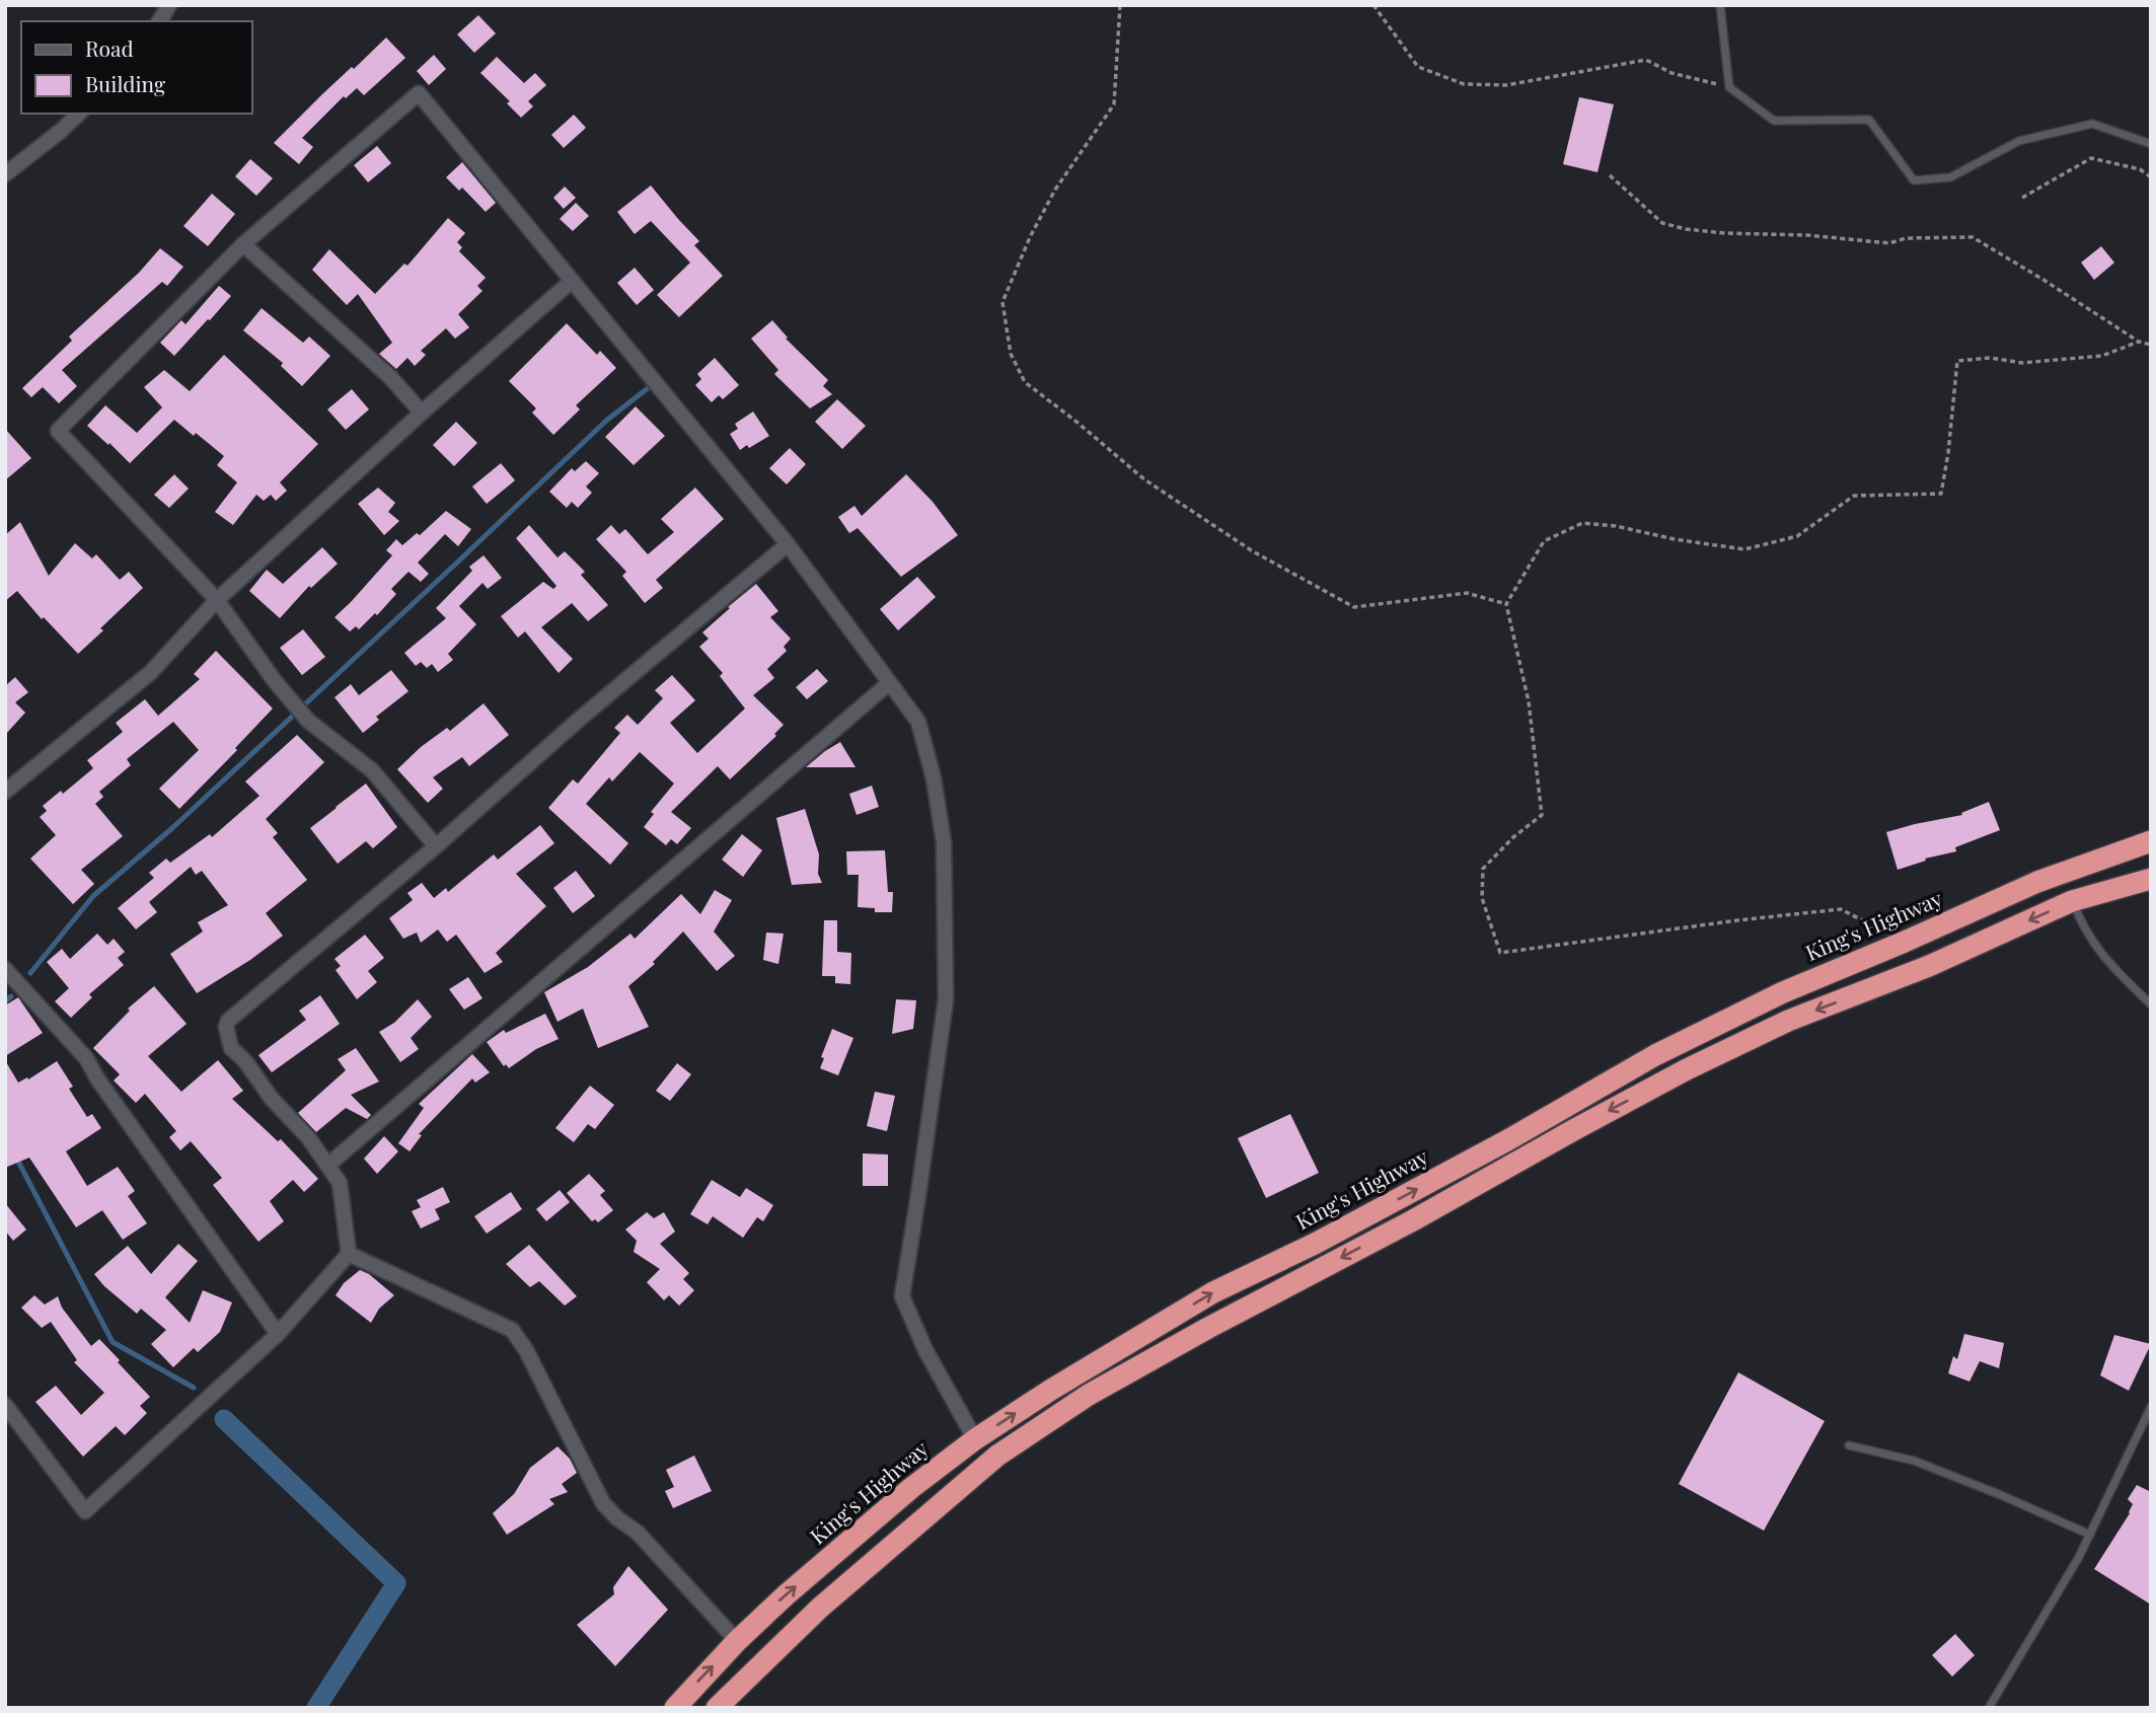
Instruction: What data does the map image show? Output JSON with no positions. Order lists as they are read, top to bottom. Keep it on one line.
{"streets":{"highway":["King's Highway"]},"legend":["Road","Building"]}
